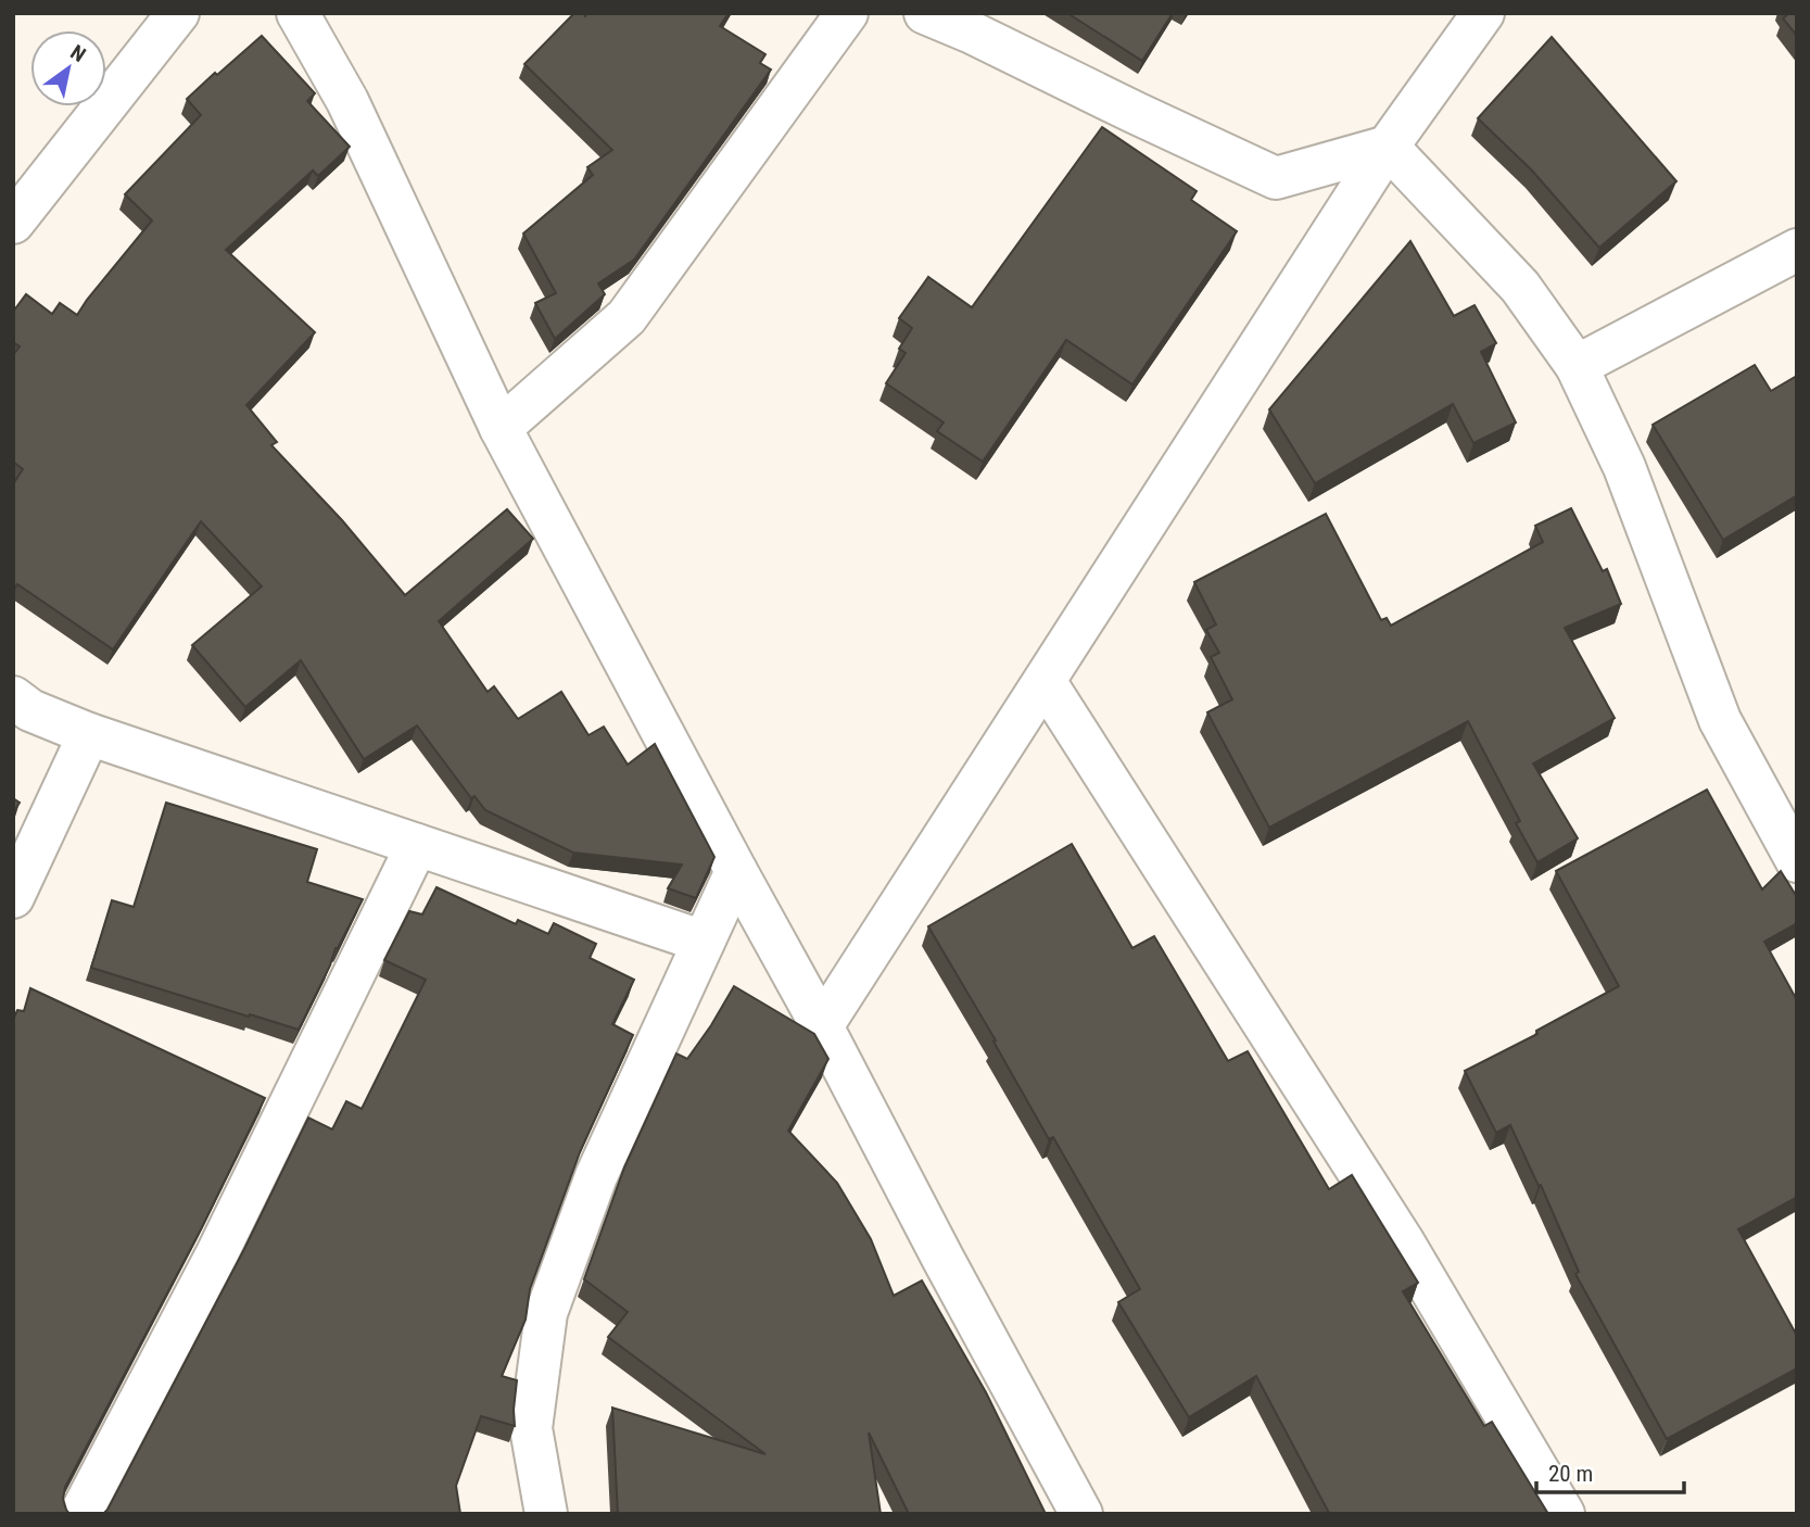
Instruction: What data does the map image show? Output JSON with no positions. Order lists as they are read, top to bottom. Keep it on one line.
{"scale_bar":"20 m","north":"top right"}
